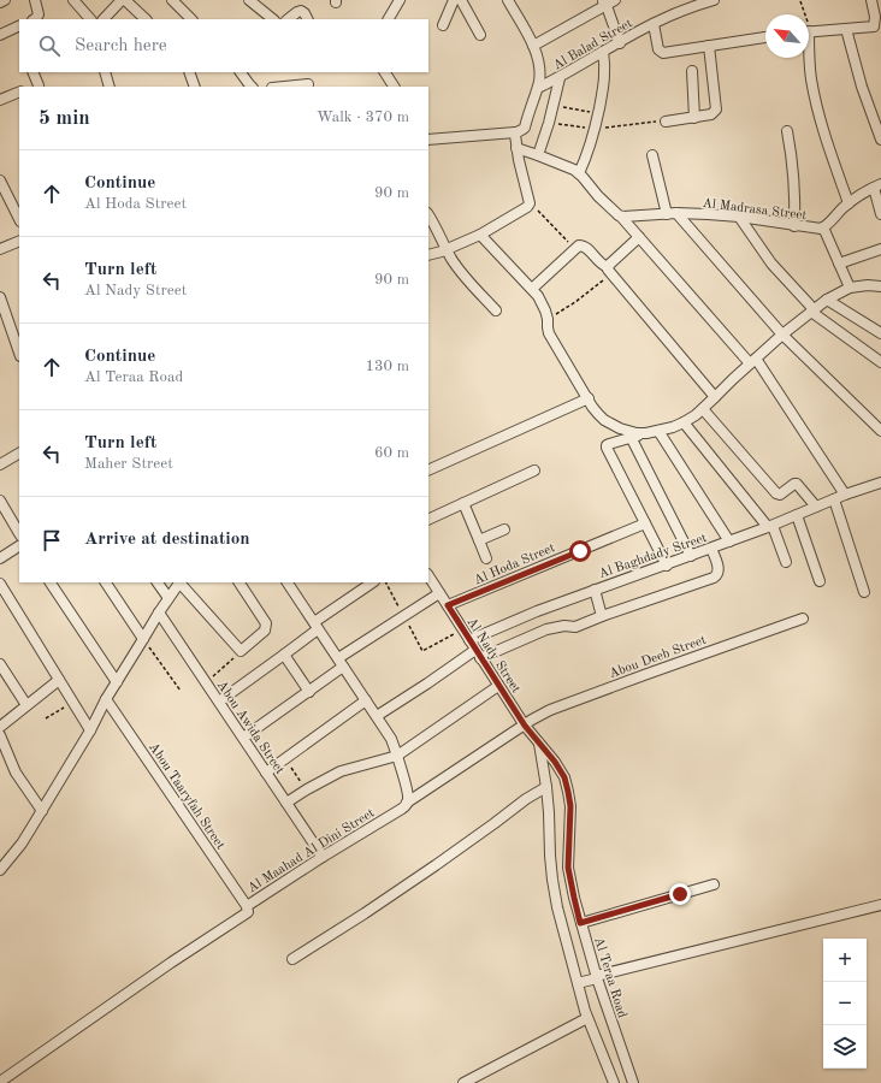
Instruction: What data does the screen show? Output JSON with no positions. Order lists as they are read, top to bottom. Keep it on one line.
{"streets":{"street":["Al Balad Street","Al Madrasa Street","Al Baghdady Street","Al Hoda Street","Al Nady Street","Abou Deeb Street","Abou Awida Street","Abou Taaryfah Street","Al Maahad Al Dini Street","Al Teraa Road"]},"crossings":[["Al Baghdady Street","Al Nady Street"],["Al Hoda Street","Al Nady Street"],["Al Nady Street","Abou Deeb Street"],["Al Nady Street","Al Teraa Road"],["Abou Deeb Street","Al Maahad Al Dini Street"],["Abou Deeb Street","Al Teraa Road"],["Abou Awida Street","Al Maahad Al Dini Street"],["Abou Taaryfah Street","Al Maahad Al Dini Street"]],"north":"top left","page":{"search":"Search here","heading":["5 min","Walk · 370 m"],"list":[["Continue","Al Hoda Street","90 m"],["Turn left","Al Nady Street","90 m"],["Continue","Al Teraa Road","130 m"],["Turn left","Maher Street","60 m"],"Arrive at destination"],"map_buttons":["+","−"]}}
